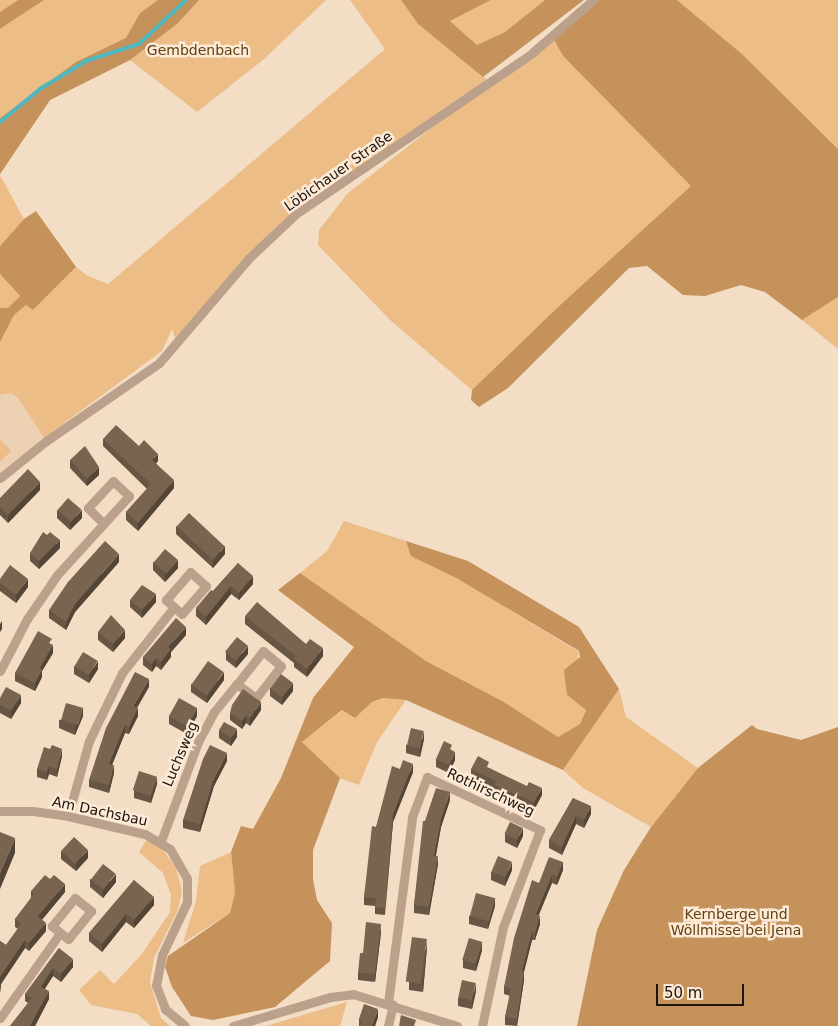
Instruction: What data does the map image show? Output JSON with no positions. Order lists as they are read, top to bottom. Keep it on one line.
{"streets":{"street":["Löbichauer Straße","Luchsweg","Rothirschweg","Am Dachsbau"]},"crossings":[["Luchsweg","Am Dachsbau"]],"parks":["Gembdenbach","Kernberge und Wöllmisse bei Jena"],"scale_bar":"50 m"}
